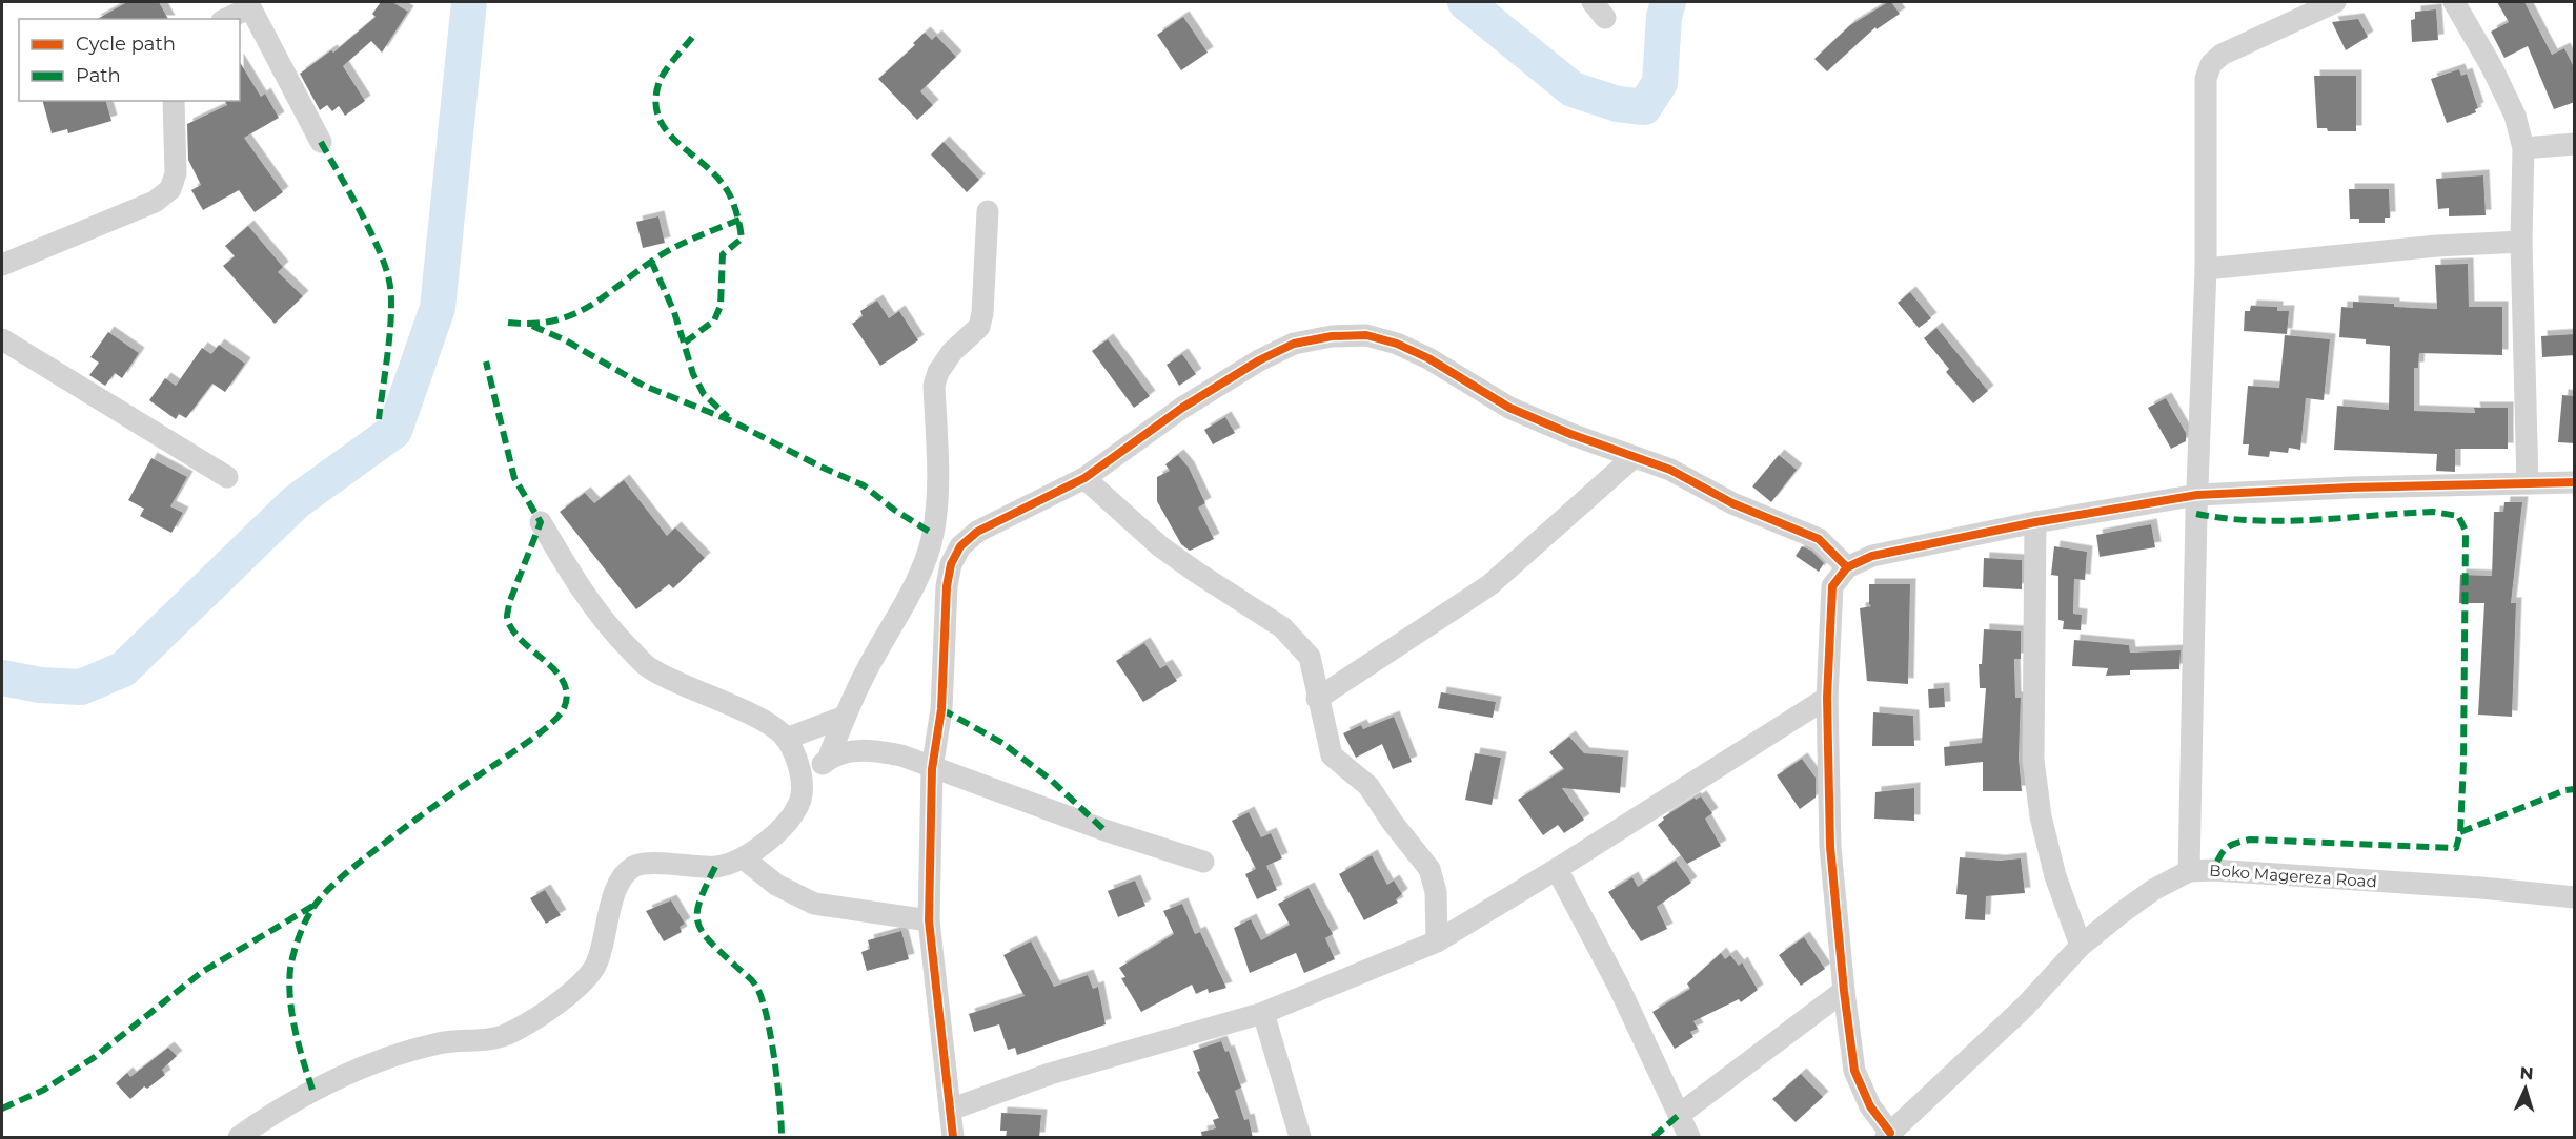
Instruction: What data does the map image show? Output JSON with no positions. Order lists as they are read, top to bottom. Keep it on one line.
{"streets":{"street":["Boko Magereza Road"]},"legend":["Cycle path","Path"],"north":"top"}
